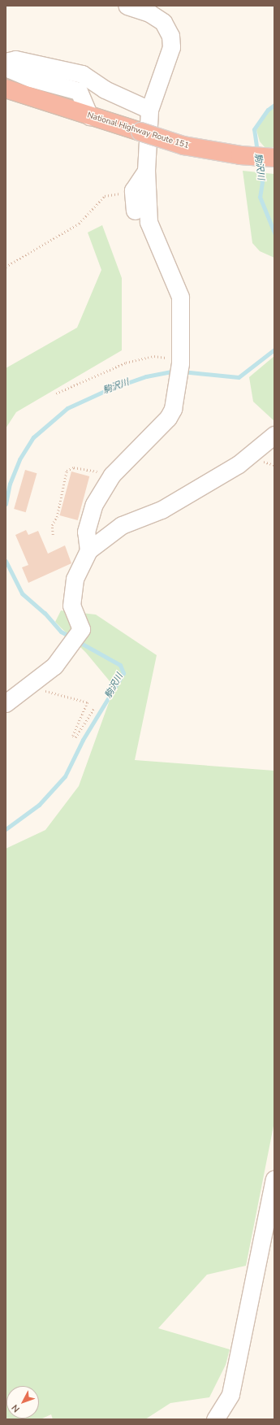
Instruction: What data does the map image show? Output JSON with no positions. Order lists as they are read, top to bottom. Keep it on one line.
{"streets":{"highway":["National Highway Route 151"]},"water":["駒沢川"],"north":"bottom left"}
